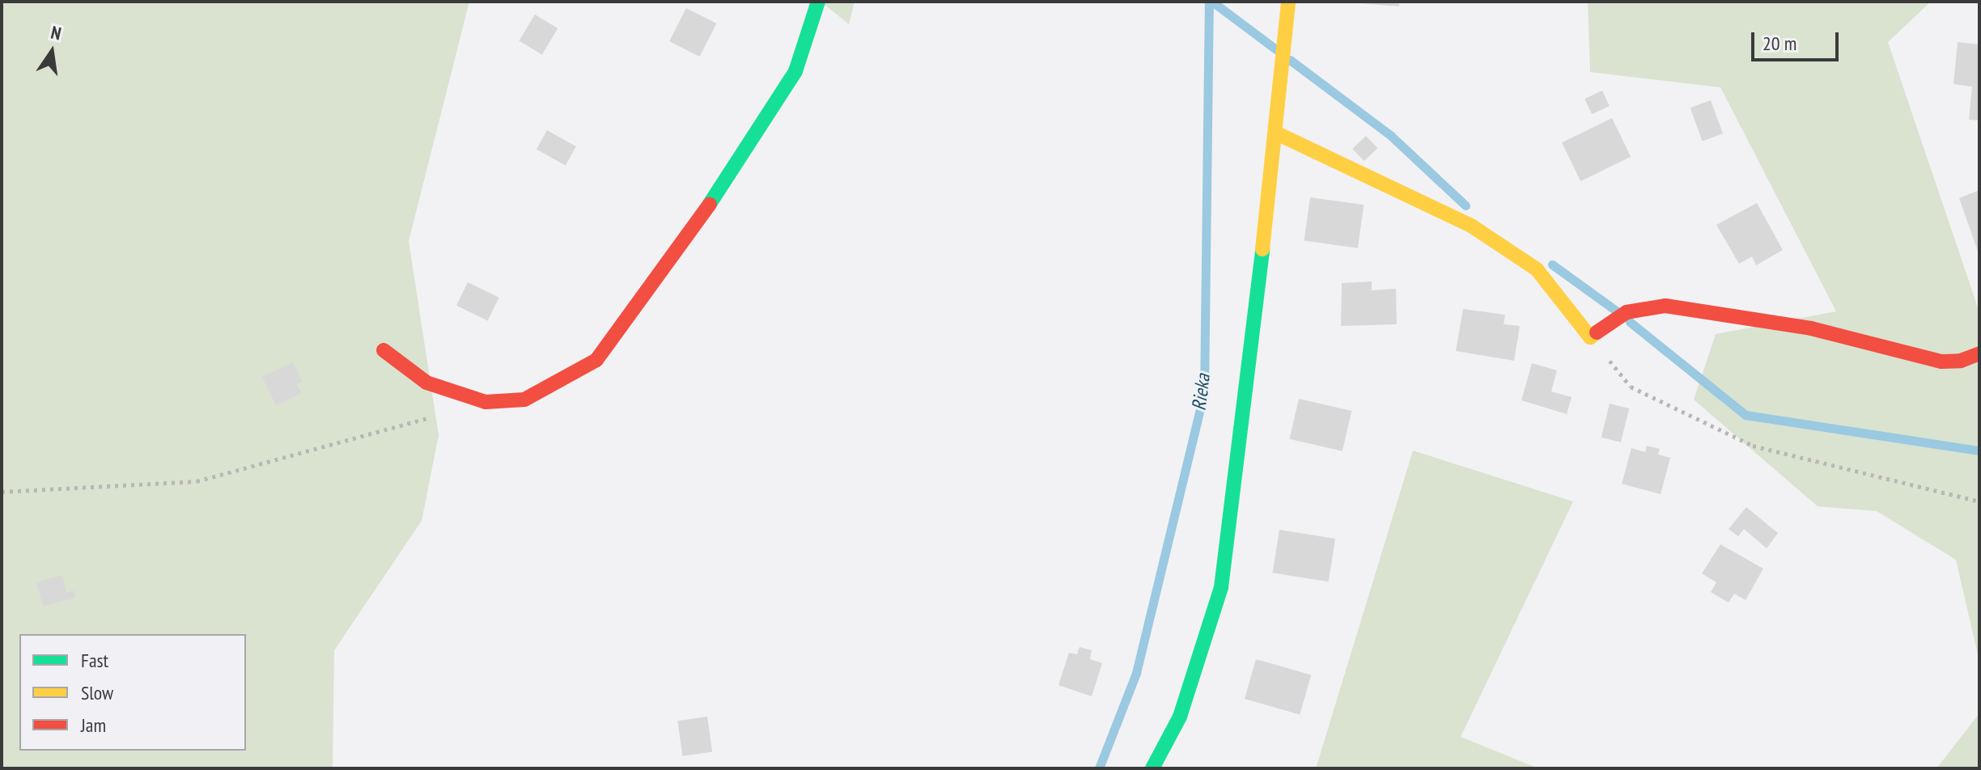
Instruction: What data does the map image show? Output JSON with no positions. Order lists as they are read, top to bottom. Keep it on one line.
{"water":["Rieka"],"legend":["Fast","Slow","Jam"],"scale_bar":"20 m","north":"top"}
